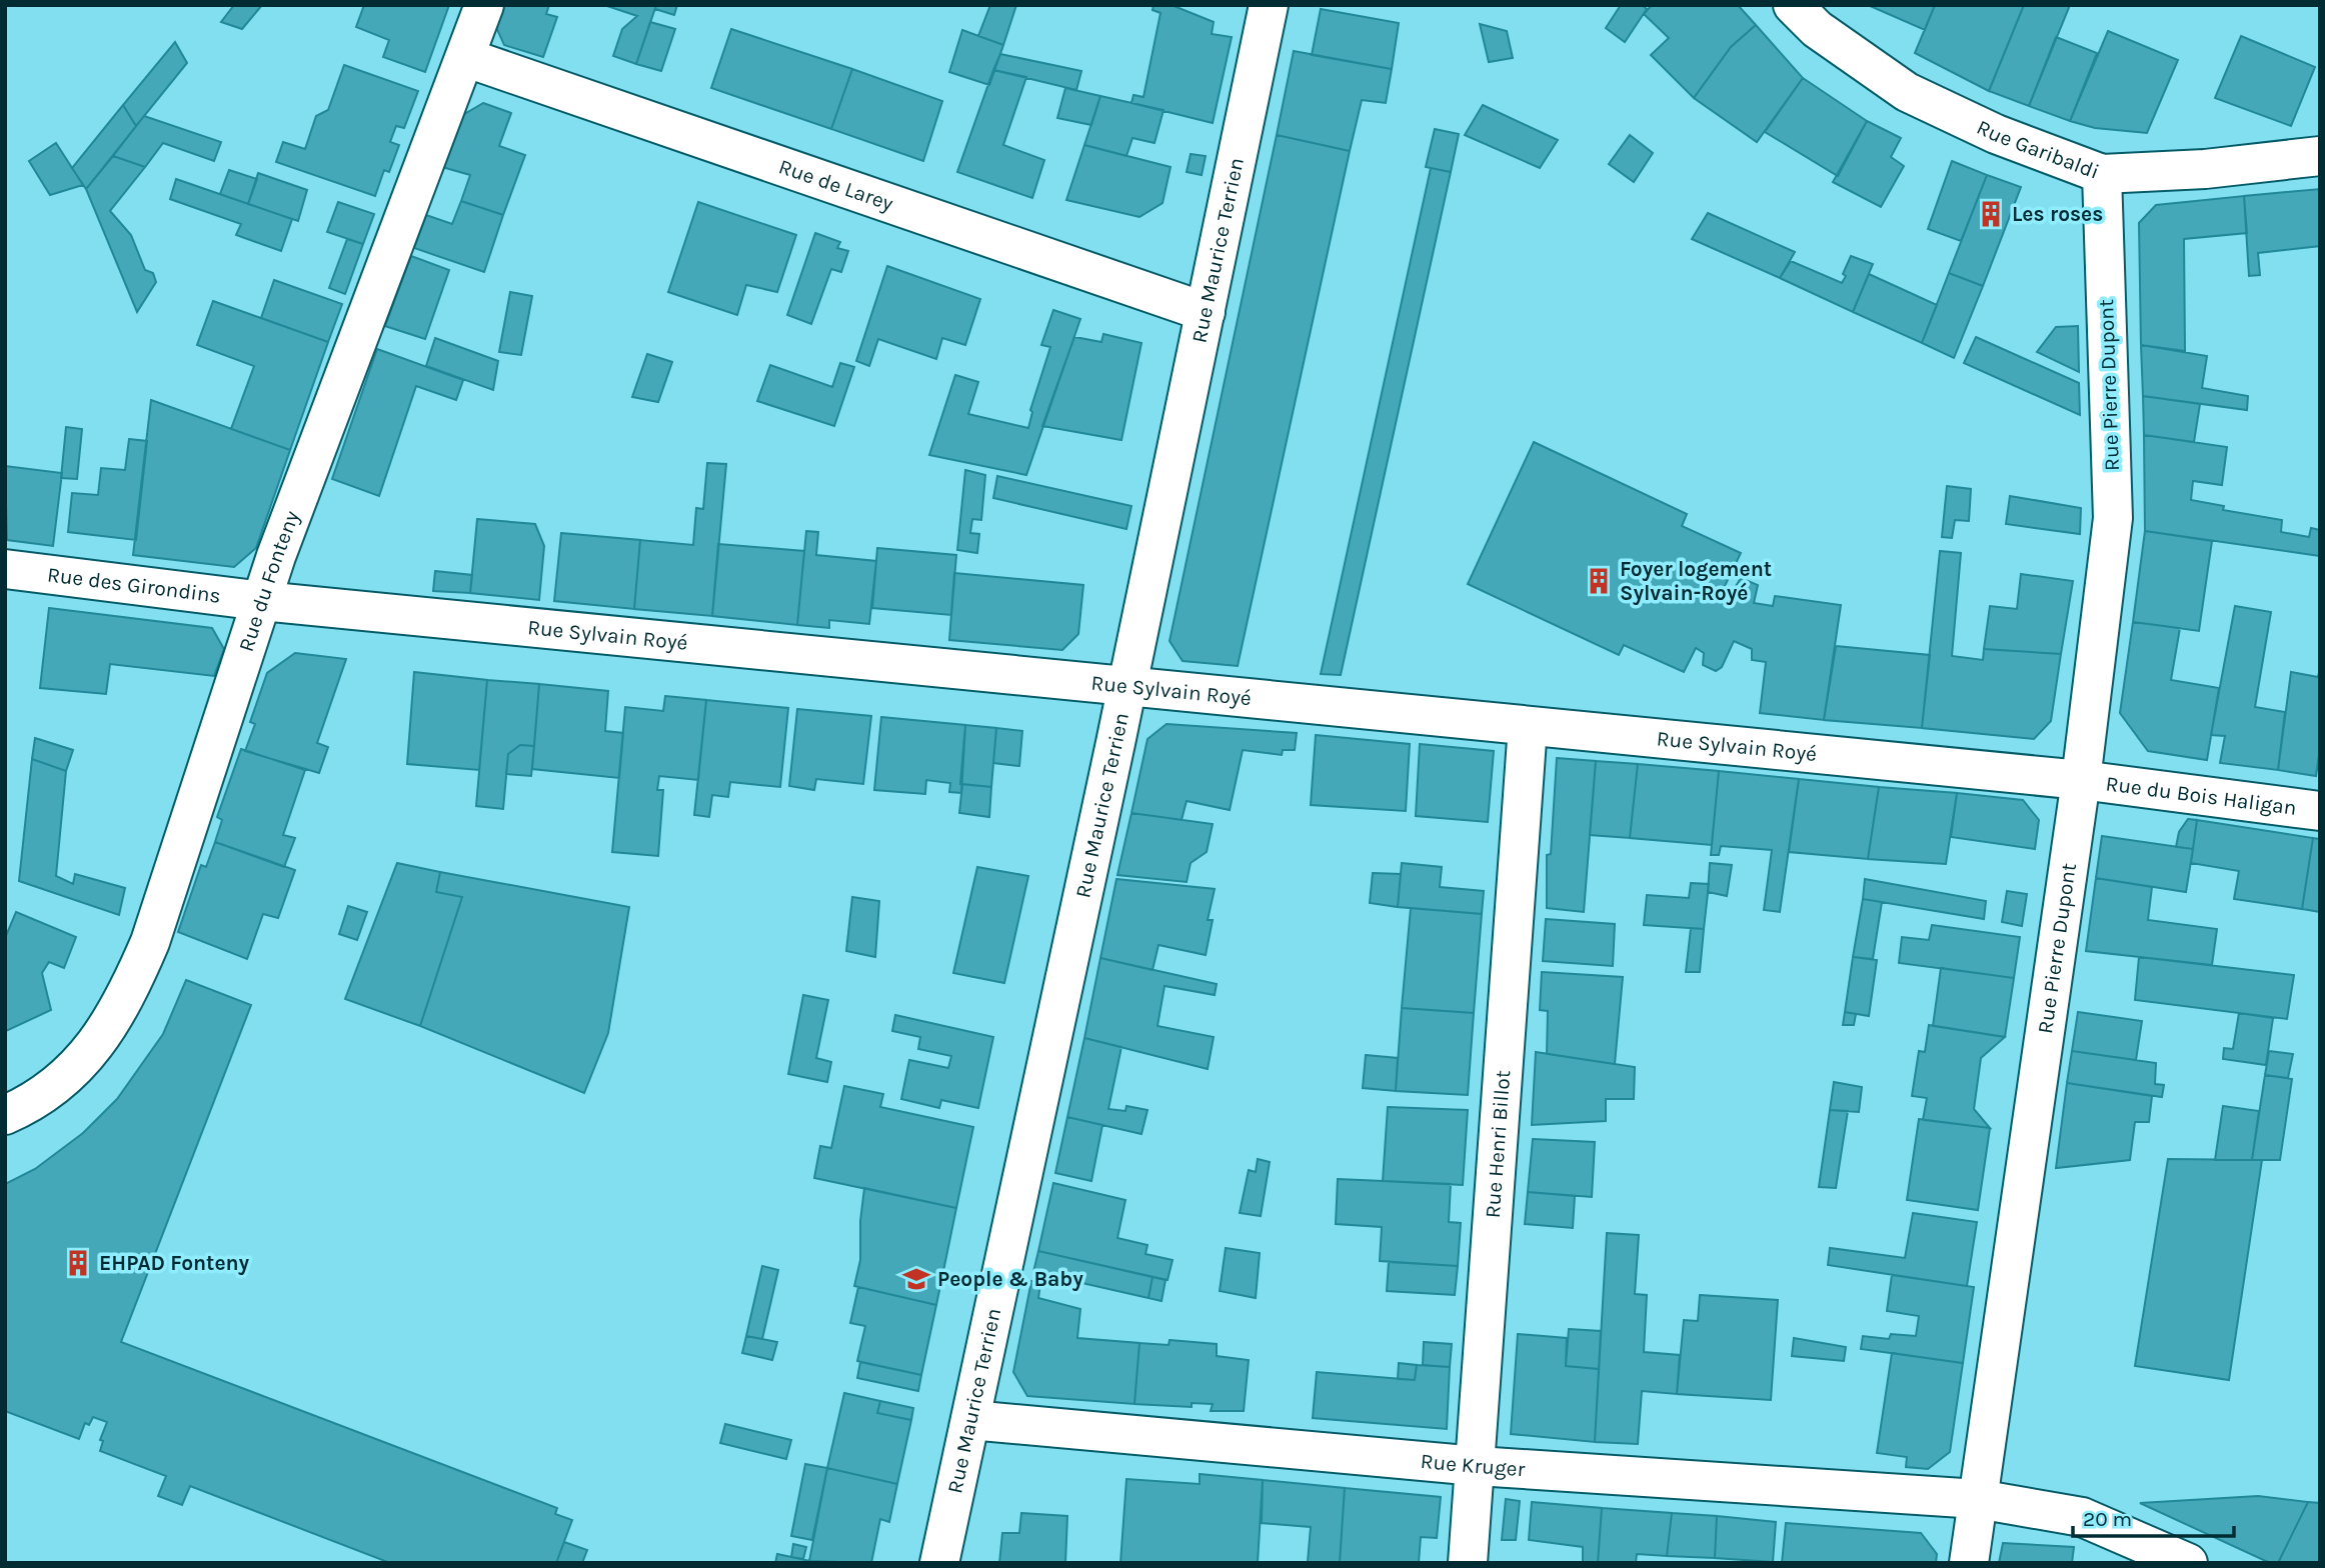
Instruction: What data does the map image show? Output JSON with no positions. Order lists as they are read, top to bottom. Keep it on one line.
{"streets":{"street":["Rue Garibaldi","Rue de Larey","Rue Maurice Terrien","Rue Pierre Dupont","Rue du Fonteny","Rue des Girondins","Rue Sylvain Royé","Rue du Bois Haligan","Rue Henri Billot","Rue Kruger"]},"crossings":[["Rue Garibaldi","Rue Pierre Dupont"],["Rue de Larey","Rue Maurice Terrien"],["Rue de Larey","Rue du Fonteny"],["Rue Maurice Terrien","Rue Sylvain Royé"],["Rue Maurice Terrien","Rue Kruger"],["Rue Pierre Dupont","Rue Sylvain Royé"],["Rue Pierre Dupont","Rue du Bois Haligan"],["Rue Pierre Dupont","Rue Kruger"],["Rue du Fonteny","Rue des Girondins"],["Rue du Fonteny","Rue Sylvain Royé"],["Rue des Girondins","Rue Sylvain Royé"],["Rue Sylvain Royé","Rue du Bois Haligan"],["Rue Sylvain Royé","Rue Henri Billot"],["Rue Henri Billot","Rue Kruger"]],"places":{"building":["Les roses","Foyer logement Sylvain-Royé","EHPAD Fonteny"],"school or university":["People & Baby"]},"scale_bar":"20 m"}
